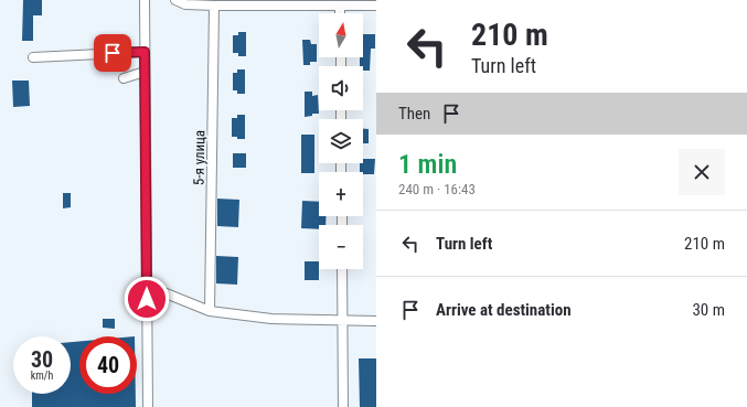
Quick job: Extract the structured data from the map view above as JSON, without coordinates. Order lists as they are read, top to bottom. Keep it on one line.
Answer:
{"streets":{"street":["5-я улица"]},"north":"top","page":{"turn":["210 m","Turn left"],"map_buttons":["+","−"],"then":"Then","heading":["1 min","240 m · 16:43"],"list":[{"name":"Turn left","value":"210 m"},{"name":"Arrive at destination","value":"30 m"}],"speed":"30 km/h","limit":"40"}}
